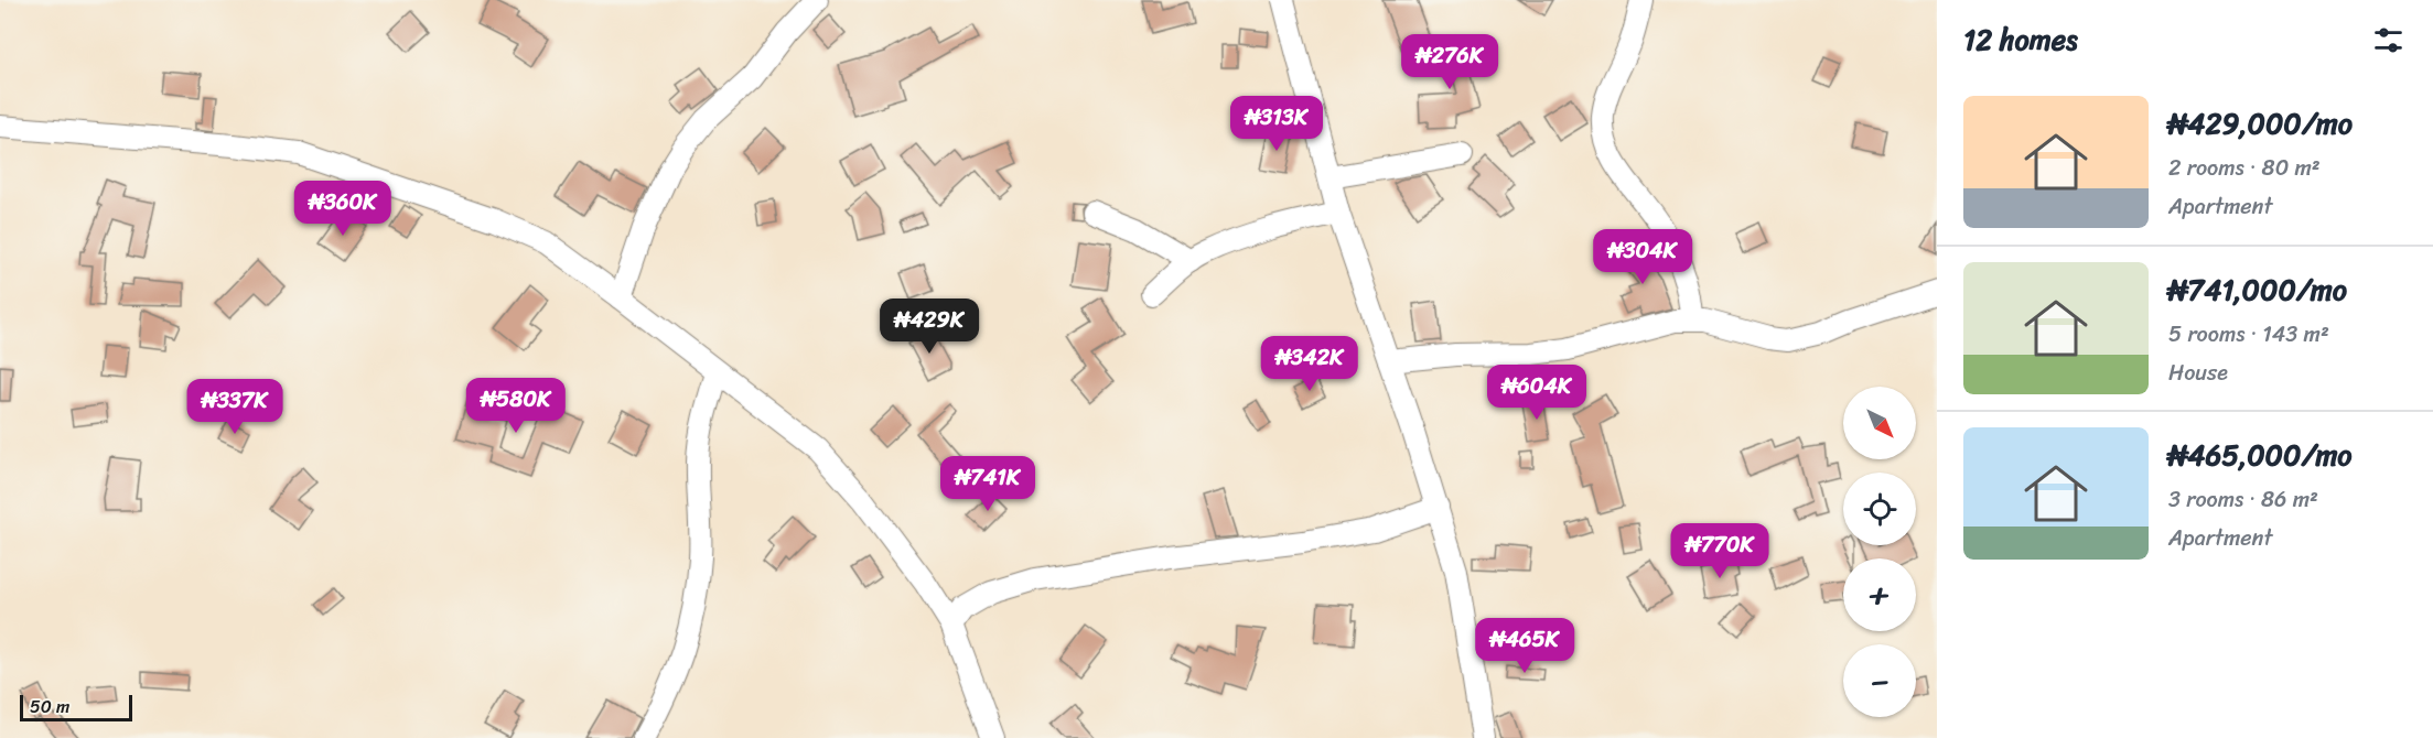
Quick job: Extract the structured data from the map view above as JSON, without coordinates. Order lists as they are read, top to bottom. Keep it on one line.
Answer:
{"scale_bar":"50 m","north":"bottom right","page":{"heading":"12 homes","price":["₦276K","₦313K","₦360K","₦304K","₦429K","₦342K","₦604K","₦580K","₦337K","₦741K","₦770K","₦465K"],"list":[{"name":"₦429,000/mo","note":"2 rooms · 80 m² · Apartment"},{"name":"₦741,000/mo","note":"5 rooms · 143 m² · House"},{"name":"₦465,000/mo","note":"3 rooms · 86 m² · Apartment"}],"map_buttons":["+","−"],"scale":"50 m"}}
